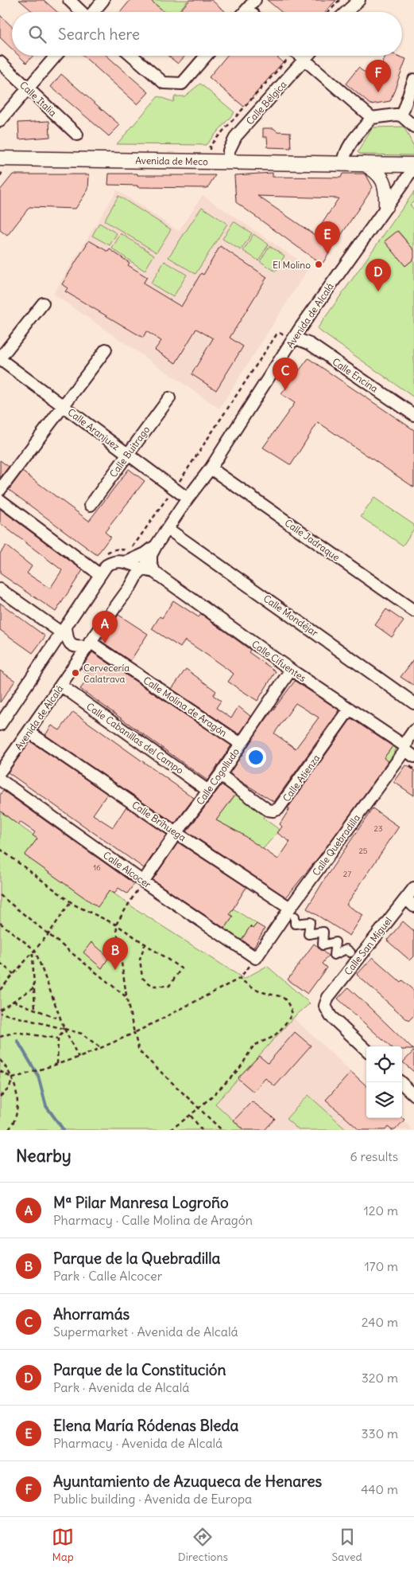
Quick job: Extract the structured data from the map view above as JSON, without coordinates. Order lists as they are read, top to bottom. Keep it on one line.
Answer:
{"streets":{"street":["Calle Italia","Calle Bélgica","Avenida de Meco","Avenida de Alcalá","Calle Encina","Calle Aranjuez","Calle Buitrago","Calle Jadraque","Calle Mondéjar","Calle Cifuentes","Calle Molina de Aragón","Calle Cabanillas del Campo","Calle Cogolludo","Calle Atienza","Calle Brihuega","Calle Quebradilla","Calle Alcocer","Calle San Miguel"]},"crossings":[["Calle Bélgica","Avenida de Meco"],["Avenida de Alcalá","Calle Encina"],["Avenida de Alcalá","Calle Aranjuez"],["Avenida de Alcalá","Calle Jadraque"],["Avenida de Alcalá","Calle Mondéjar"],["Avenida de Alcalá","Calle Cifuentes"],["Avenida de Alcalá","Calle Molina de Aragón"],["Avenida de Alcalá","Calle Cabanillas del Campo"],["Avenida de Alcalá","Calle Brihuega"],["Calle Aranjuez","Calle Buitrago"],["Calle Cifuentes","Calle Cogolludo"],["Calle Cifuentes","Calle Atienza"],["Calle Cifuentes","Calle Quebradilla"],["Calle Molina de Aragón","Calle Cogolludo"],["Calle Cabanillas del Campo","Calle Cogolludo"],["Calle Cogolludo","Calle Atienza"],["Calle Cogolludo","Calle Brihuega"],["Calle Cogolludo","Calle Alcocer"],["Calle Brihuega","Calle Quebradilla"],["Calle Quebradilla","Calle Alcocer"]],"places":["El Molino","Cervecería Calatrava"],"house_numbers":["23","25","16","27"],"page":{"search":"Search here","pins":["F","E","D","C","A","B"],"heading":["Nearby","6 results"],"list":[{"mark":"A","name":"Mª Pilar Manresa Logroño","note":"Pharmacy · Calle Molina de Aragón","value":"120 m"},{"mark":"B","name":"Parque de la Quebradilla","note":"Park · Calle Alcocer","value":"170 m"},{"mark":"C","name":"Ahorramás","note":"Supermarket · Avenida de Alcalá","value":"240 m"},{"mark":"D","name":"Parque de la Constitución","note":"Park · Avenida de Alcalá","value":"320 m"},{"mark":"E","name":"Elena María Ródenas Bleda","note":"Pharmacy · Avenida de Alcalá","value":"330 m"},{"mark":"F","name":"Ayuntamiento de Azuqueca de Henares","note":"Public building · Avenida de Europa","value":"440 m"}],"nav":["Map","Directions","Saved"]}}
